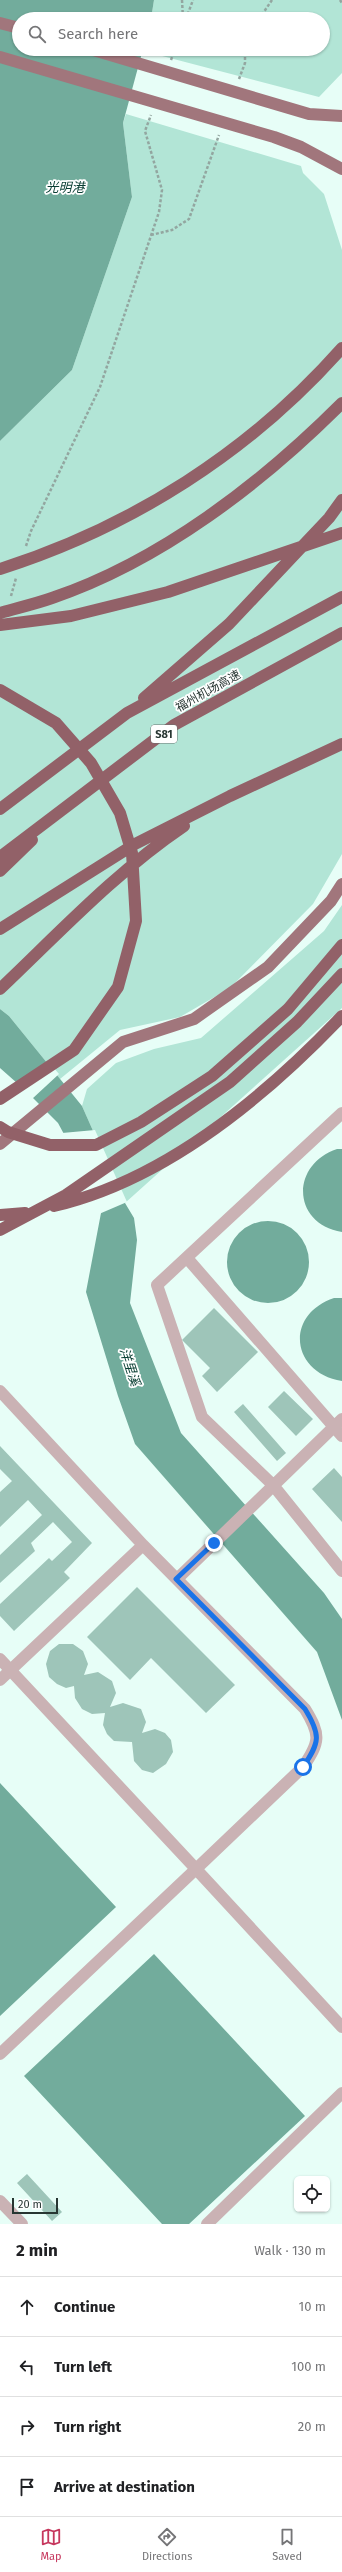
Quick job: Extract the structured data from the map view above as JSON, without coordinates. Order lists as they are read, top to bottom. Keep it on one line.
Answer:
{"streets":{"highway":["福州机场高速","S81"]},"water":["光明港","洋里溪"],"scale_bar":"20 m","page":{"search":"Search here","scale":"20 m","heading":["2 min","Walk · 130 m"],"list":[["Continue","10 m"],["Turn left","100 m"],["Turn right","20 m"],"Arrive at destination"],"nav":["Map","Directions","Saved"]}}
